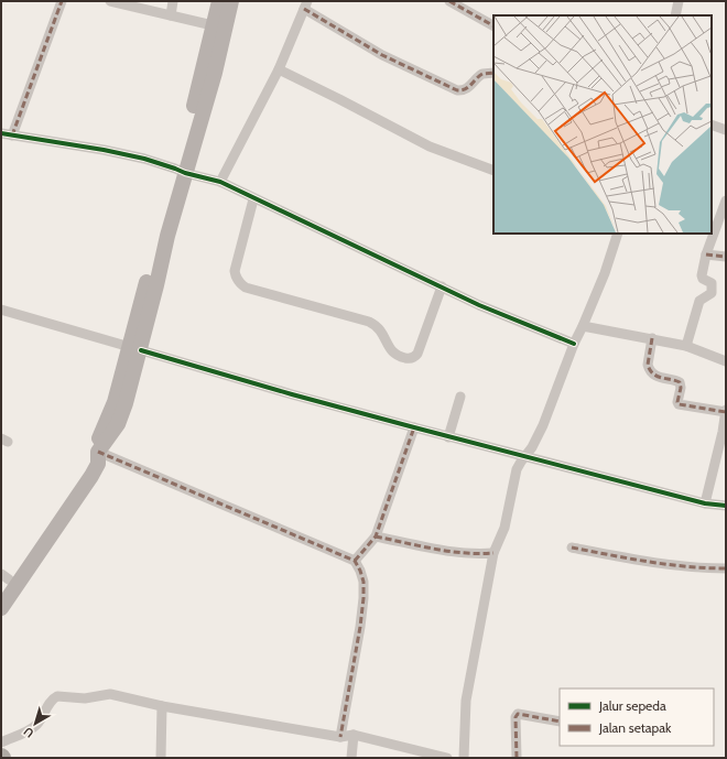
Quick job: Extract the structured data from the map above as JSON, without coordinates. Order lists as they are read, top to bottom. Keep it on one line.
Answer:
{"legend":["Jalur sepeda","Jalan setapak"],"north":"bottom left"}
